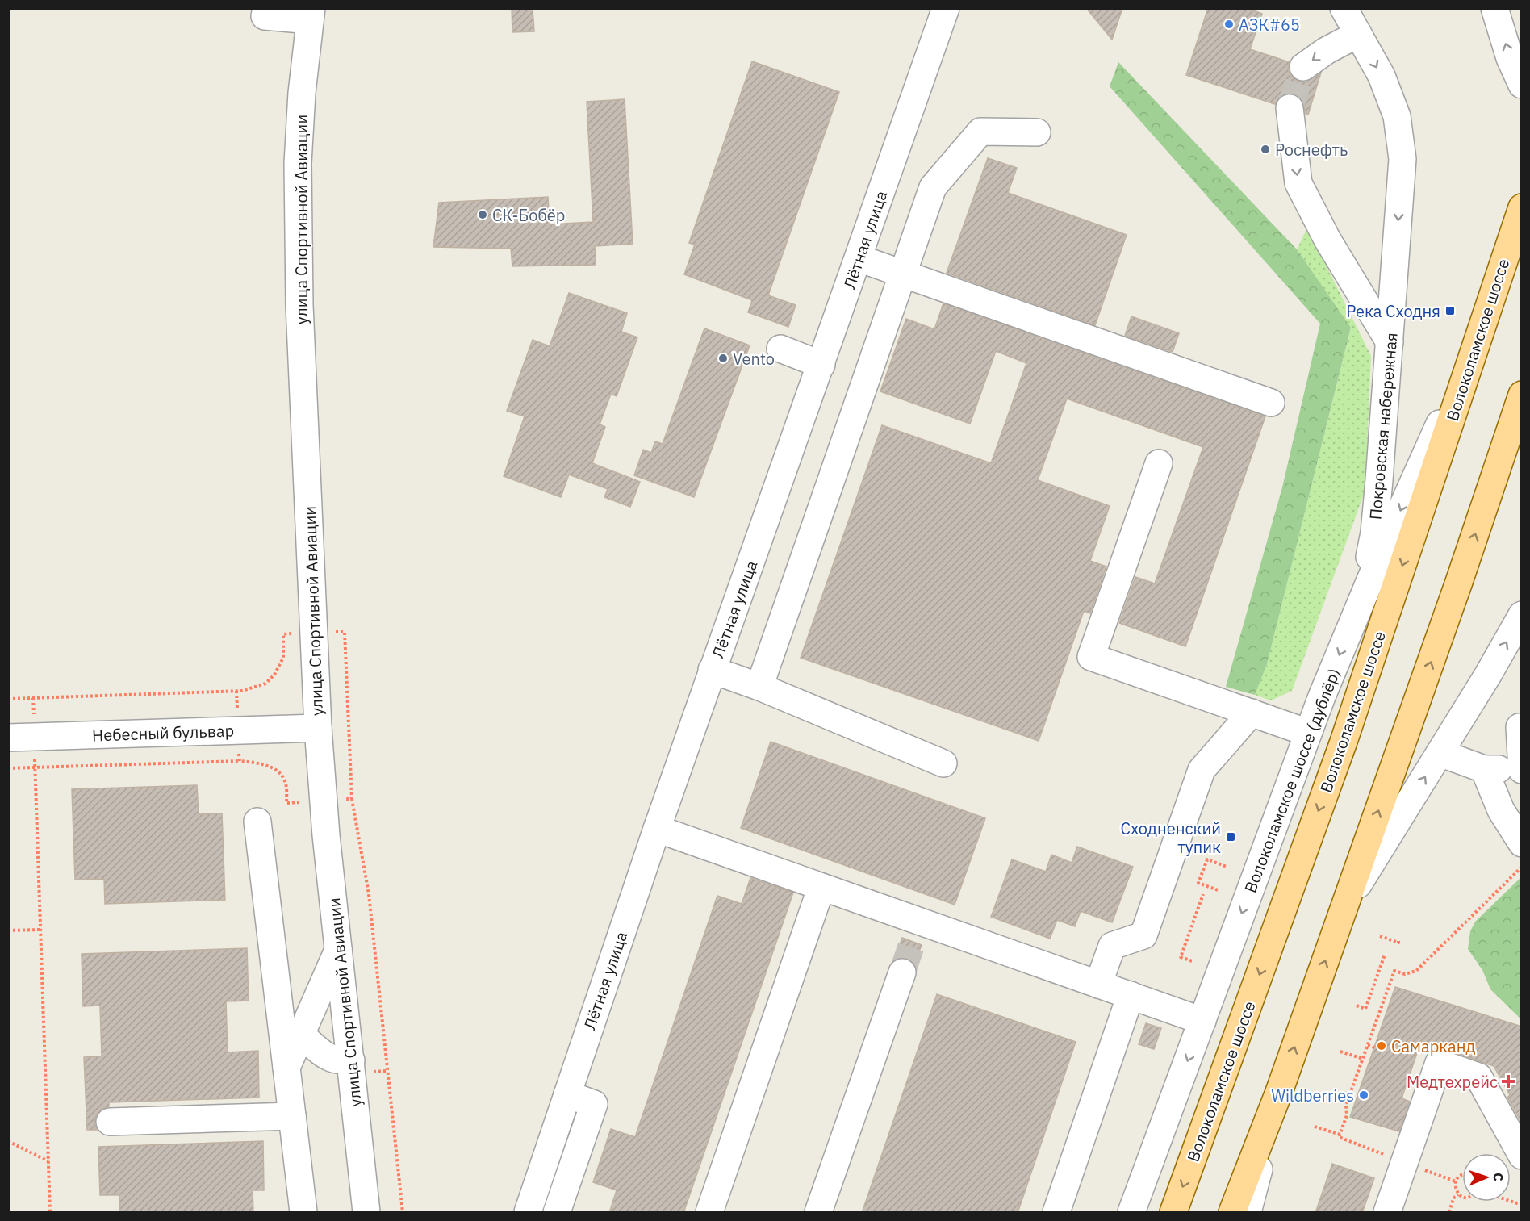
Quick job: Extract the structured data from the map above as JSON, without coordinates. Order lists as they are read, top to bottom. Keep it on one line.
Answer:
{"streets":{"main road":["Волоколамское шоссе"],"street":["улица Спортивной Авиации","Лётная улица","Покровская набережная","Небесный бульвар","Волоколамское шоссе (дублёр)"]},"crossings":[["улица Спортивной Авиации","Небесный бульвар"],["Волоколамское шоссе","Волоколамское шоссе (дублёр)"],["Покровская набережная","Волоколамское шоссе (дублёр)"]],"places":{"other":["АЗК#65","Роснефть","СК-Бобёр","Vento","Самарканд","Wildberries"],"transit":["Река Сходня","Сходненский тупик"],"health":["Медтехрейс"]},"north":"right"}
